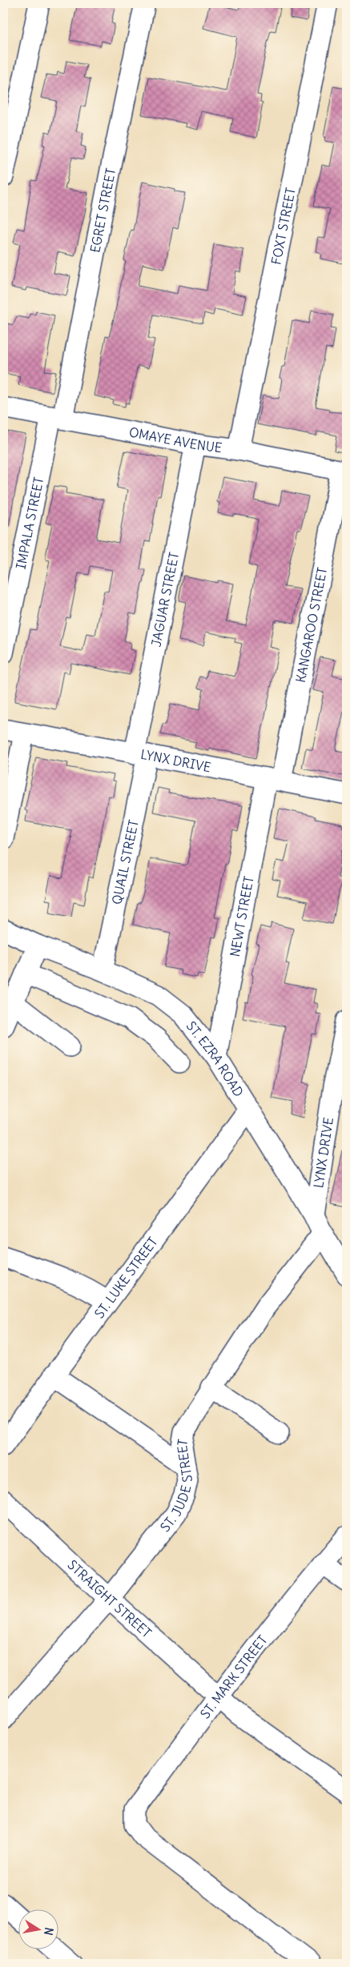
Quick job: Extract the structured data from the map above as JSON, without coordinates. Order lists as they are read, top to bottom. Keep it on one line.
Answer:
{"streets":{"street":["EGRET STREET","FOXT STREET","OMAYE AVENUE","IMPALA STREET","JAGUAR STREET","KANGAROO STREET","LYNX DRIVE","QUAIL STREET","NEWT STREET","ST. EZRA ROAD","ST. LUKE STREET","ST. JUDE STREET","STRAIGHT STREET","ST. MARK STREET"]},"crossings":[["EGRET STREET","OMAYE AVENUE"],["EGRET STREET","IMPALA STREET"],["FOXT STREET","OMAYE AVENUE"],["OMAYE AVENUE","IMPALA STREET"],["OMAYE AVENUE","JAGUAR STREET"],["OMAYE AVENUE","KANGAROO STREET"],["JAGUAR STREET","LYNX DRIVE"],["JAGUAR STREET","QUAIL STREET"],["KANGAROO STREET","LYNX DRIVE"],["KANGAROO STREET","NEWT STREET"],["LYNX DRIVE","QUAIL STREET"],["LYNX DRIVE","NEWT STREET"],["LYNX DRIVE","ST. EZRA ROAD"],["QUAIL STREET","ST. EZRA ROAD"],["NEWT STREET","ST. EZRA ROAD"],["ST. EZRA ROAD","ST. LUKE STREET"],["ST. EZRA ROAD","ST. JUDE STREET"],["ST. JUDE STREET","STRAIGHT STREET"],["STRAIGHT STREET","ST. MARK STREET"]],"north":"right"}
